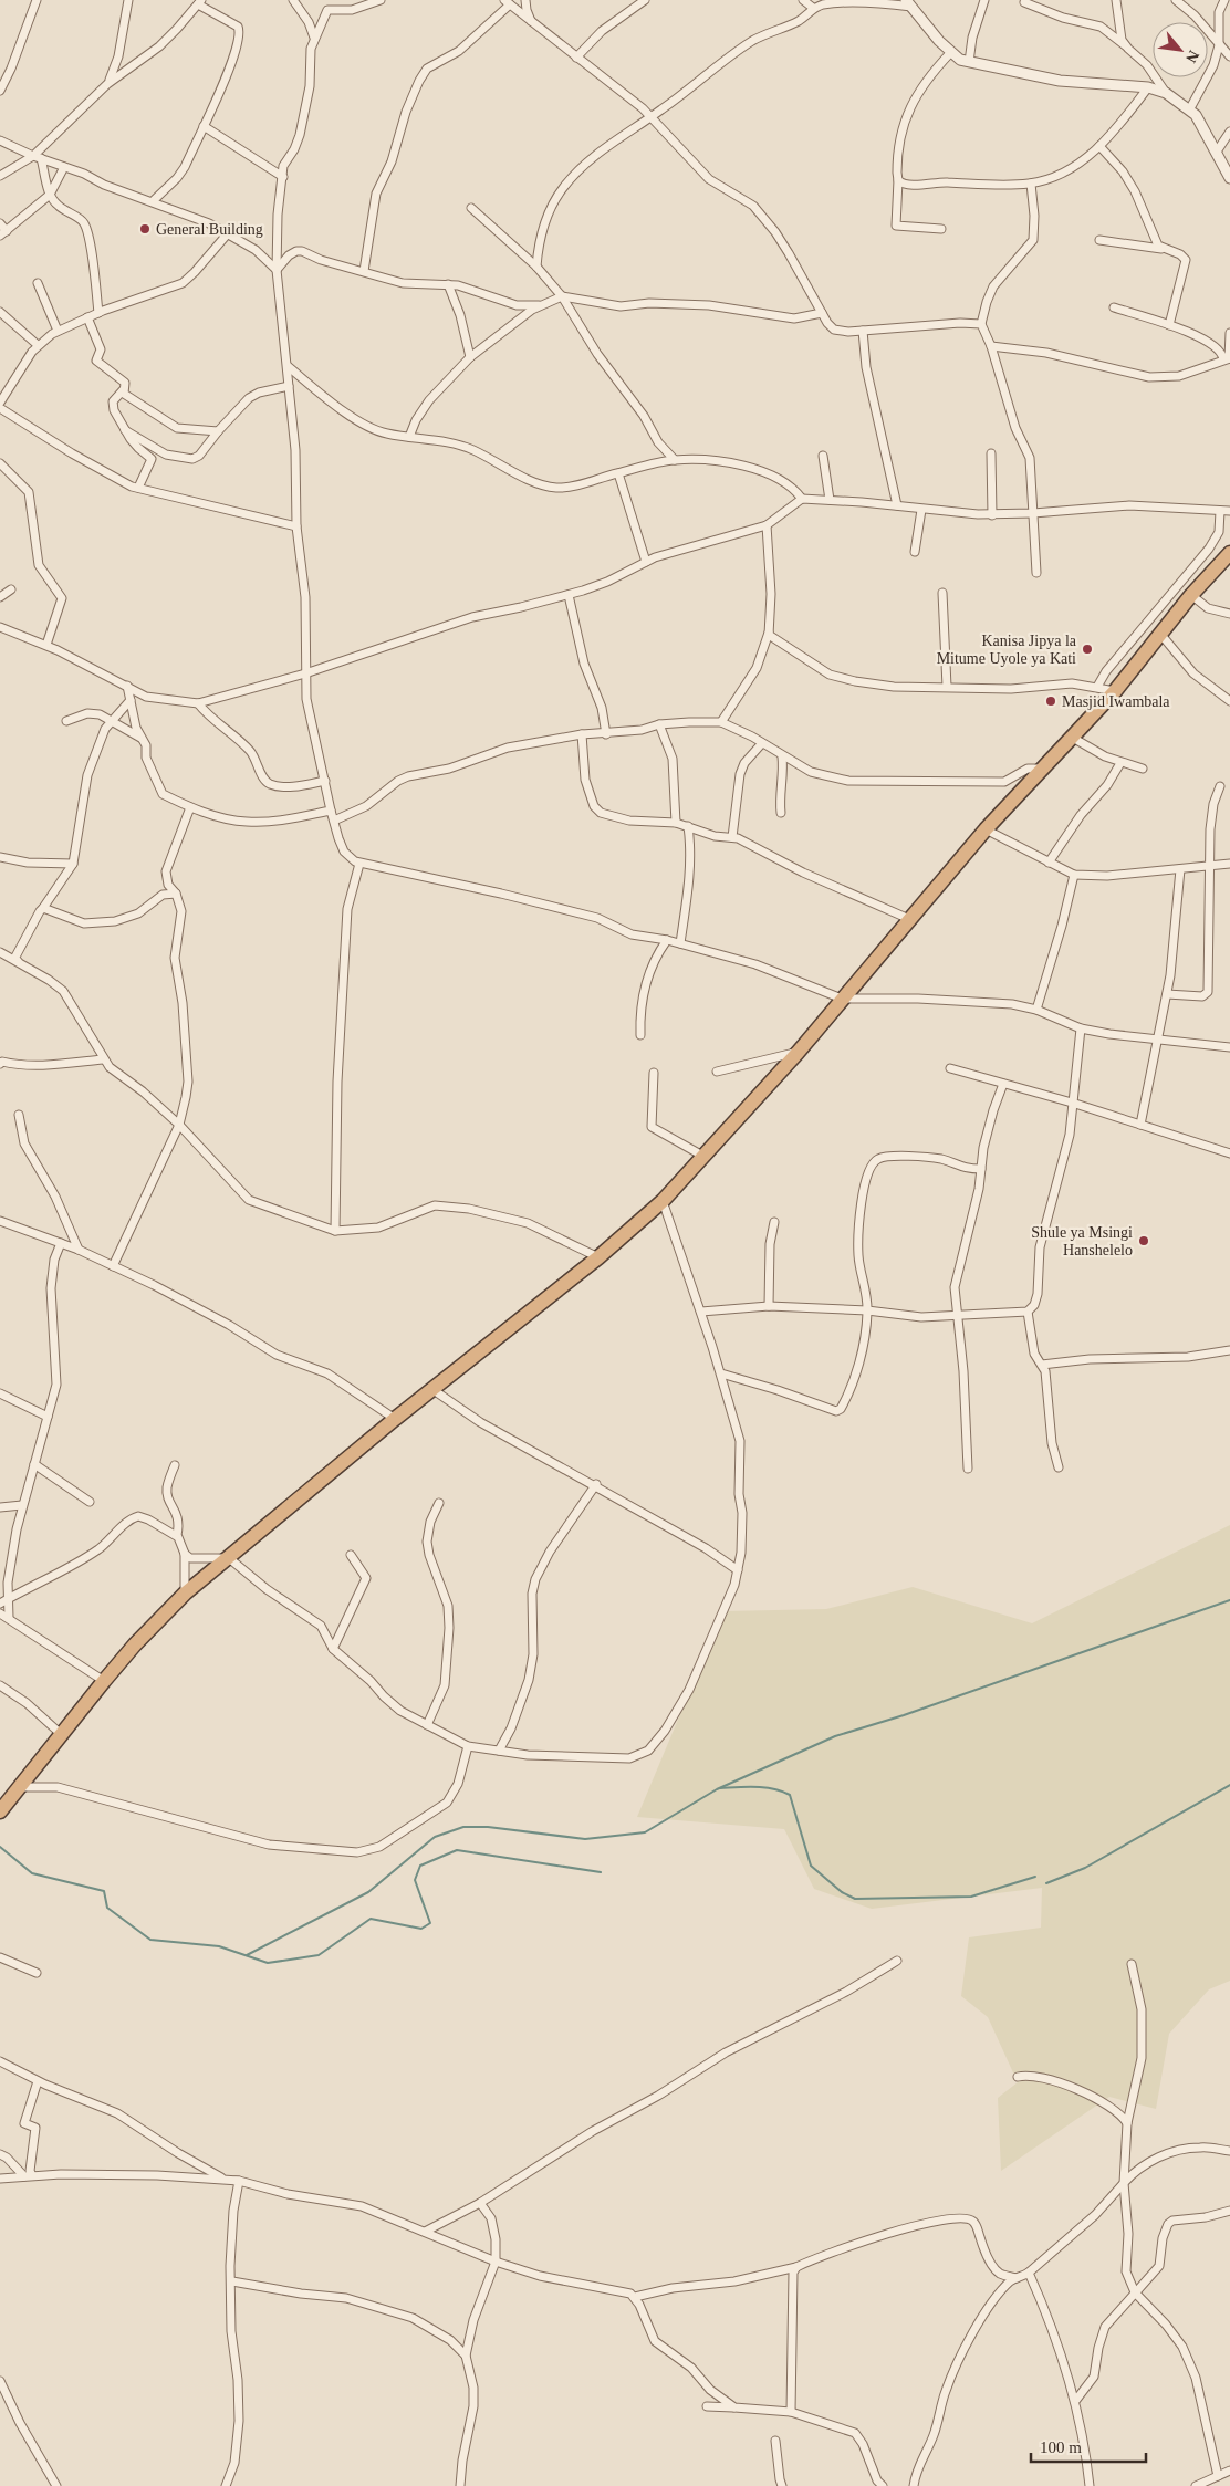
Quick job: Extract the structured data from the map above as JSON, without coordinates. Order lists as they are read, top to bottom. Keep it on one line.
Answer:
{"places":["General Building","Kanisa Jipya la Mitume Uyole ya Kati","Masjid Iwambala","Shule ya Msingi Hanshelelo"],"scale_bar":"100 m","north":"bottom right"}
